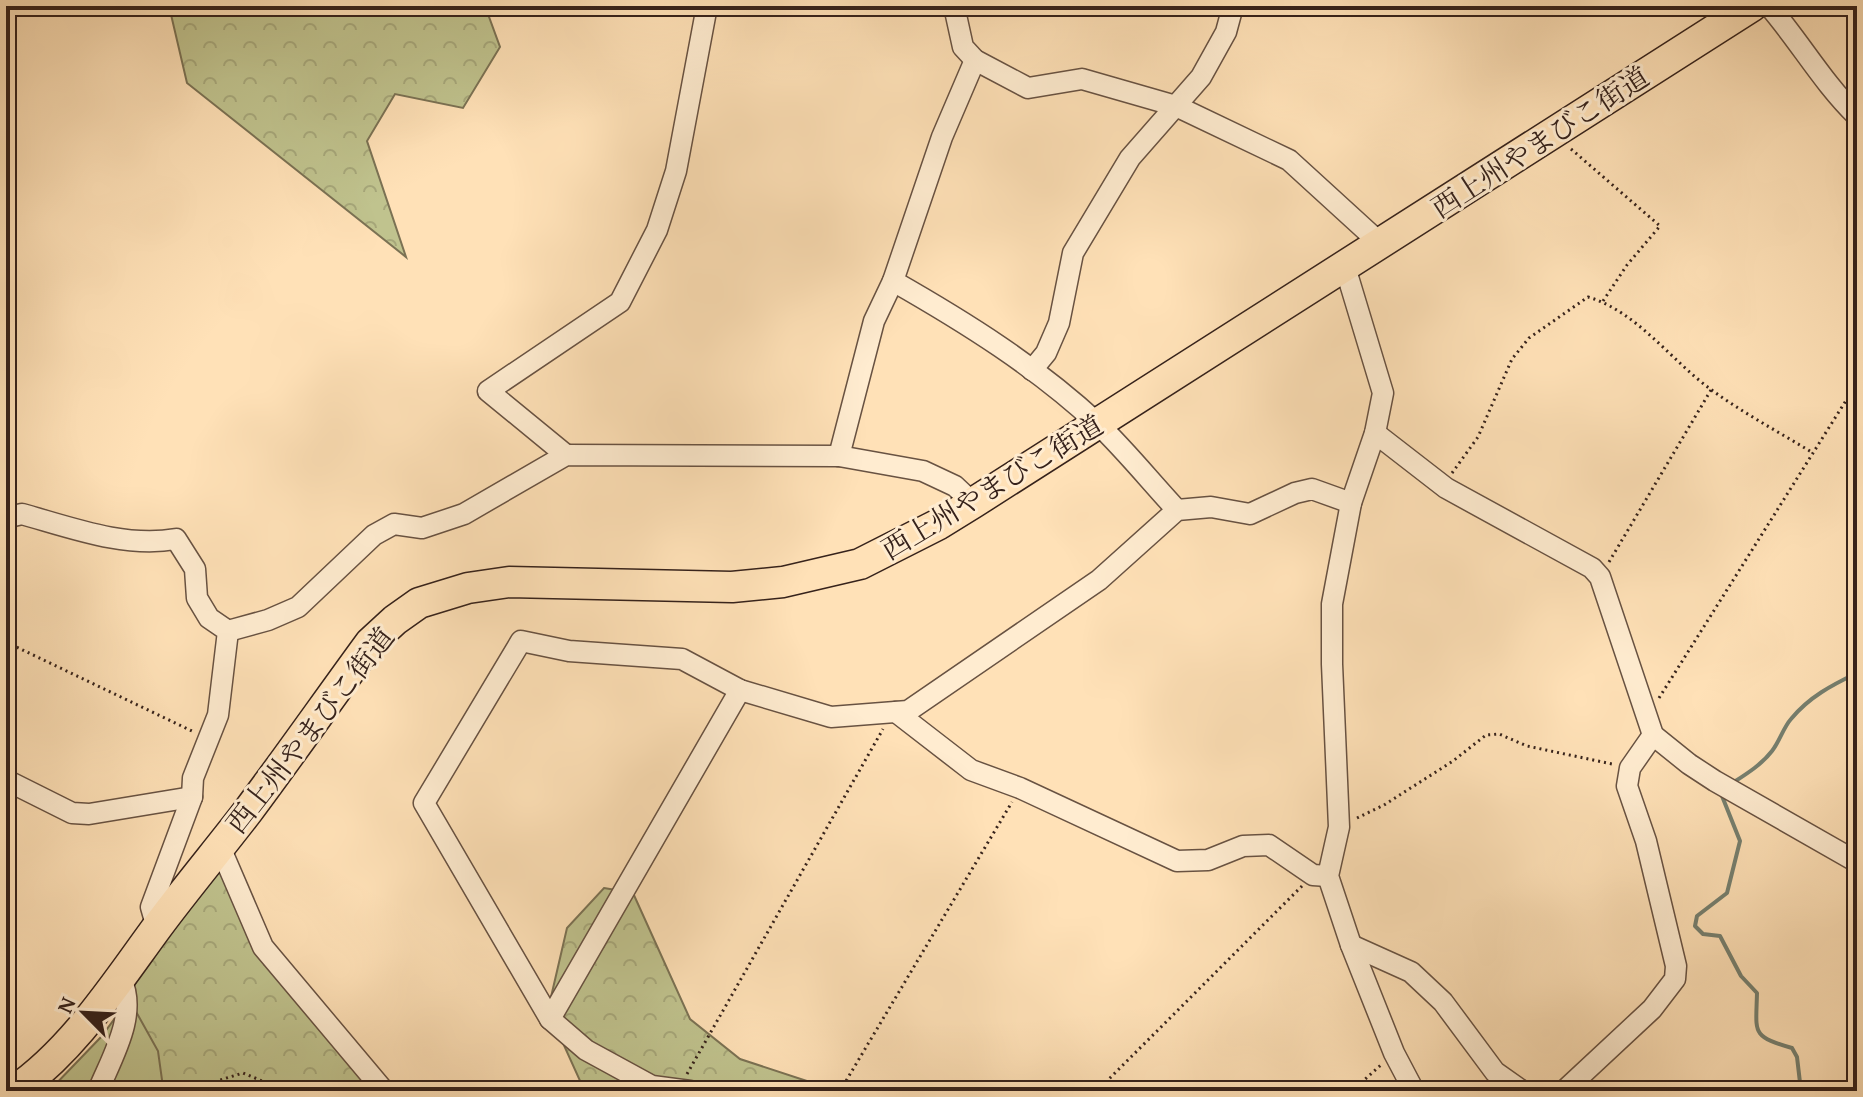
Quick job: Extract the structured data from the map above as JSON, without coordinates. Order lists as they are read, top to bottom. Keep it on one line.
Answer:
{"streets":{"highway":["西上州やまびこ街道"]},"north":"top left"}
